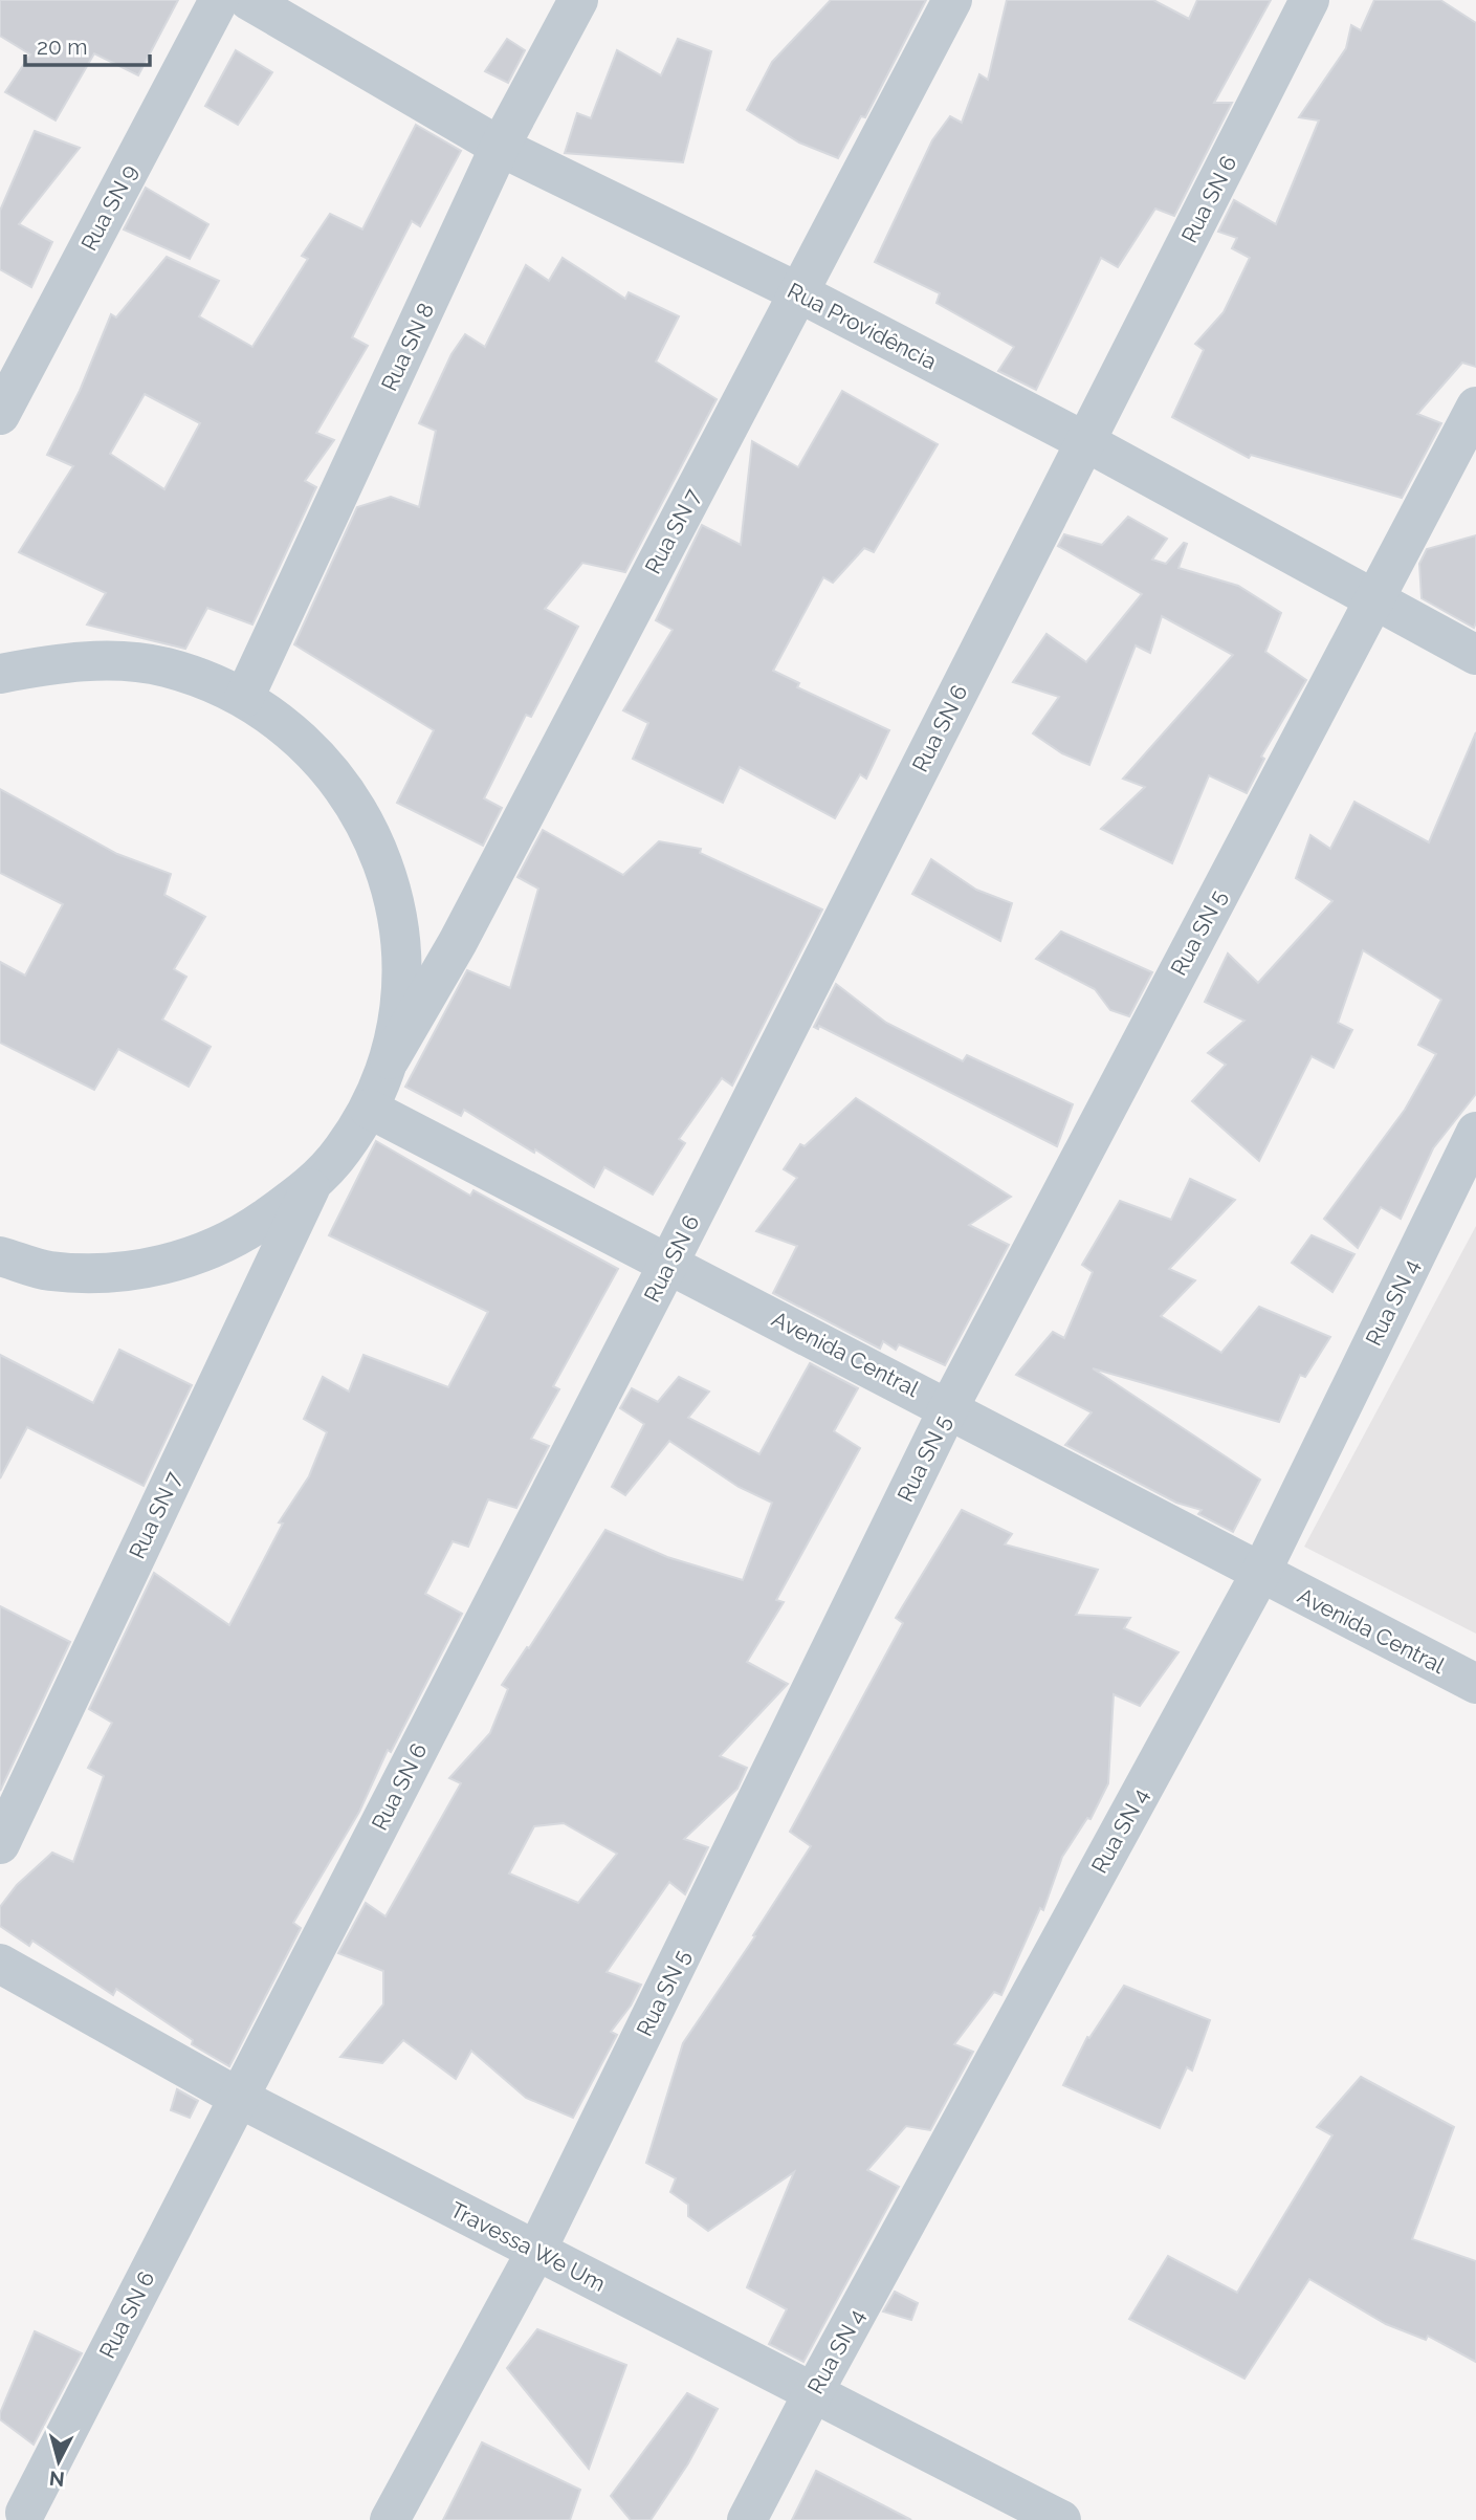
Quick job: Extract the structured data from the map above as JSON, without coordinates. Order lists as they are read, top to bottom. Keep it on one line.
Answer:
{"streets":{"street":["Rua SN 6","Rua SN 9","Rua Providência","Rua SN 8","Rua SN 7","Rua SN 5","Rua SN 4","Avenida Central","Travessa We Um"]},"crossings":[["Rua SN 6","Rua Providência"],["Rua SN 6","Avenida Central"],["Rua SN 6","Travessa We Um"],["Rua Providência","Rua SN 8"],["Rua Providência","Rua SN 7"],["Rua Providência","Rua SN 5"],["Rua SN 5","Avenida Central"],["Rua SN 5","Travessa We Um"],["Rua SN 4","Avenida Central"],["Rua SN 4","Travessa We Um"]],"scale_bar":"20 m","north":"bottom"}
